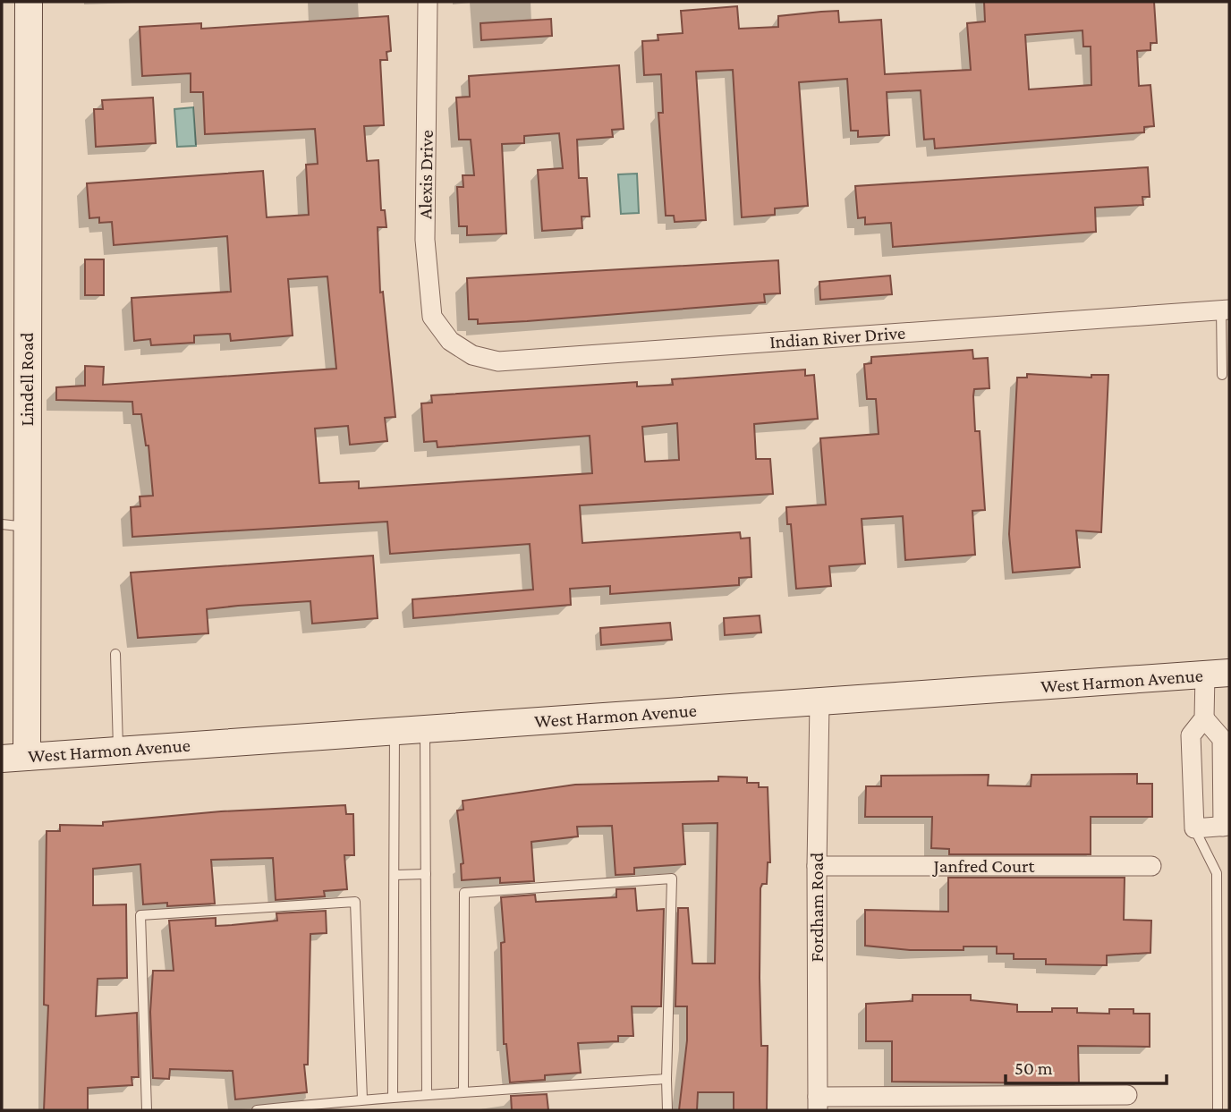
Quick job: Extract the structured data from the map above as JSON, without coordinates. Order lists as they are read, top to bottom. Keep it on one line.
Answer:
{"streets":{"main road":["Lindell Road","West Harmon Avenue"],"street":["Alexis Drive","Indian River Drive","Janfred Court","Fordham Road"]},"crossings":[["Alexis Drive","Indian River Drive"],["Lindell Road","West Harmon Avenue"],["West Harmon Avenue","Fordham Road"],["Janfred Court","Fordham Road"]],"scale_bar":"50 m"}
